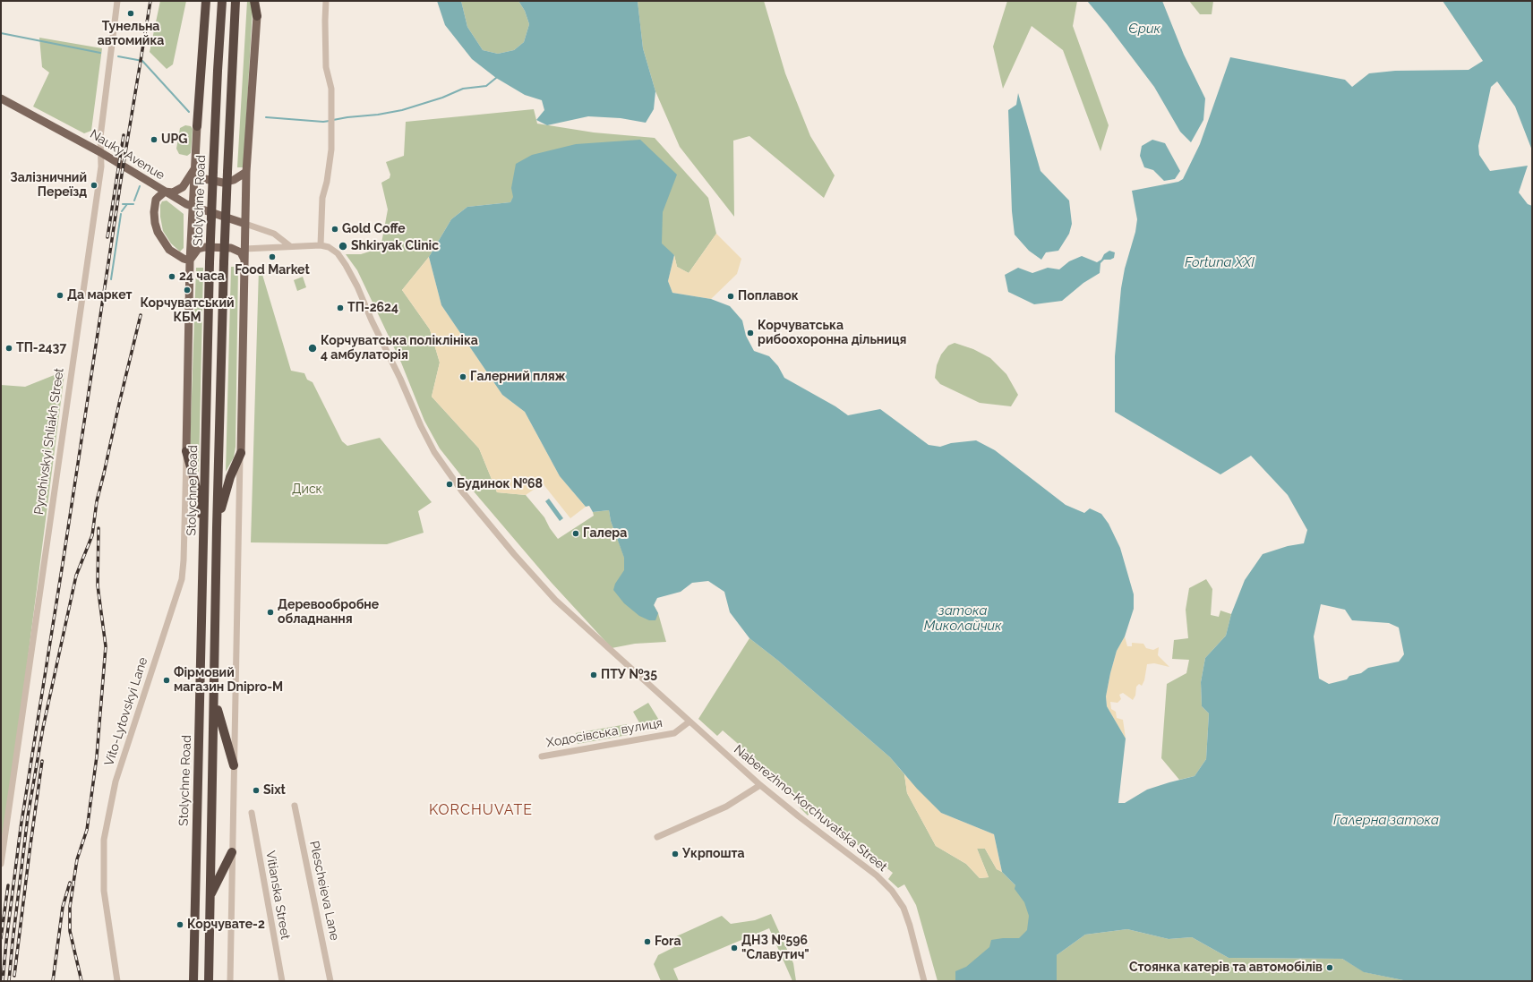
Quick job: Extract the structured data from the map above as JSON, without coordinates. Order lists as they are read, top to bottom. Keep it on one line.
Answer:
{"streets":{"highway":["Stolychne Road"],"main road":["Nauky Avenue"],"street":["Pyrohivskyi Shliakh Street","Vito-Lytovskyi Lane","Ходосівська вулиця","Naberezhno-Korchuvatska Street","Plescheieva Lane","Vitianska Street"]},"crossings":[["Nauky Avenue","Pyrohivskyi Shliakh Street"],["Ходосівська вулиця","Naberezhno-Korchuvatska Street"]],"districts":["KORCHUVATE"],"water":["Єрик","Fortuna XXI","затока Миколайчик","Галерна затока"],"parks":["Диск"],"places":["Тунельна автомийка","UPG","Залізничний Переїзд","Gold Coffe","Shkiryak Clinic","Food Market","24 часа","Корчуватський КБМ","Да маркет","Поплавок","ТП-2624","Корчуватська рибоохоронна дільниця","ТП-2437","Корчуватська поліклініка 4 амбулаторія","Галерний пляж","Будинок №68","Галера","Деревообробне обладнання","ПТУ №35","Фірмовий магазин Dnipro-M","Sixt","Укрпошта","Корчувате-2","Fora","ДНЗ №596 \"Славутич\"","Стоянка катерів та автомобілів"]}
